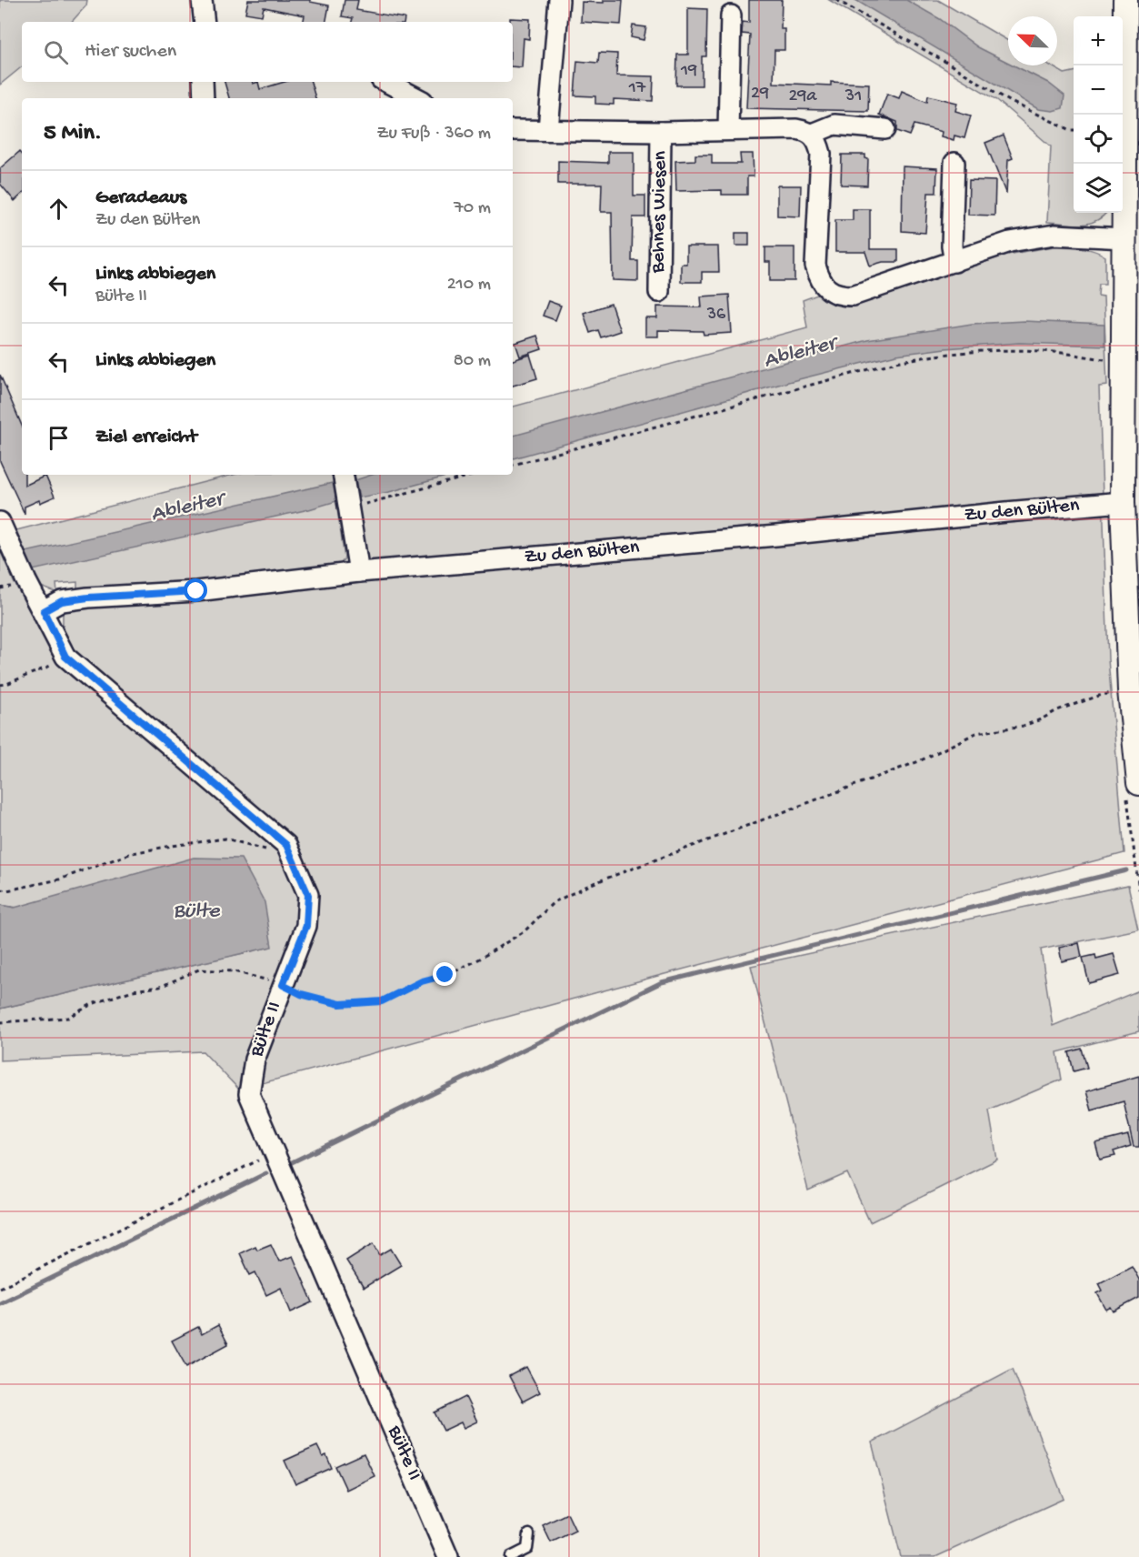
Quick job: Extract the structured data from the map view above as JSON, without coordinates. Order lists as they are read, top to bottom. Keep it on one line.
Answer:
{"streets":{"street":["Behnes Wiesen","Zu den Bülten","Bülte II"]},"crossings":[["Zu den Bülten","Bülte II"]],"water":["Ableiter","Bülte"],"house_numbers":["19","17","29","29a","31","36"],"north":"top left","page":{"map_buttons":["+","−"],"search":"Hier suchen","heading":["5 Min.","Zu Fuß · 360 m"],"list":[["Geradeaus","Zu den Bülten","70 m"],["Links abbiegen","Bülte II","210 m"],["Links abbiegen","80 m"],"Ziel erreicht"]}}
